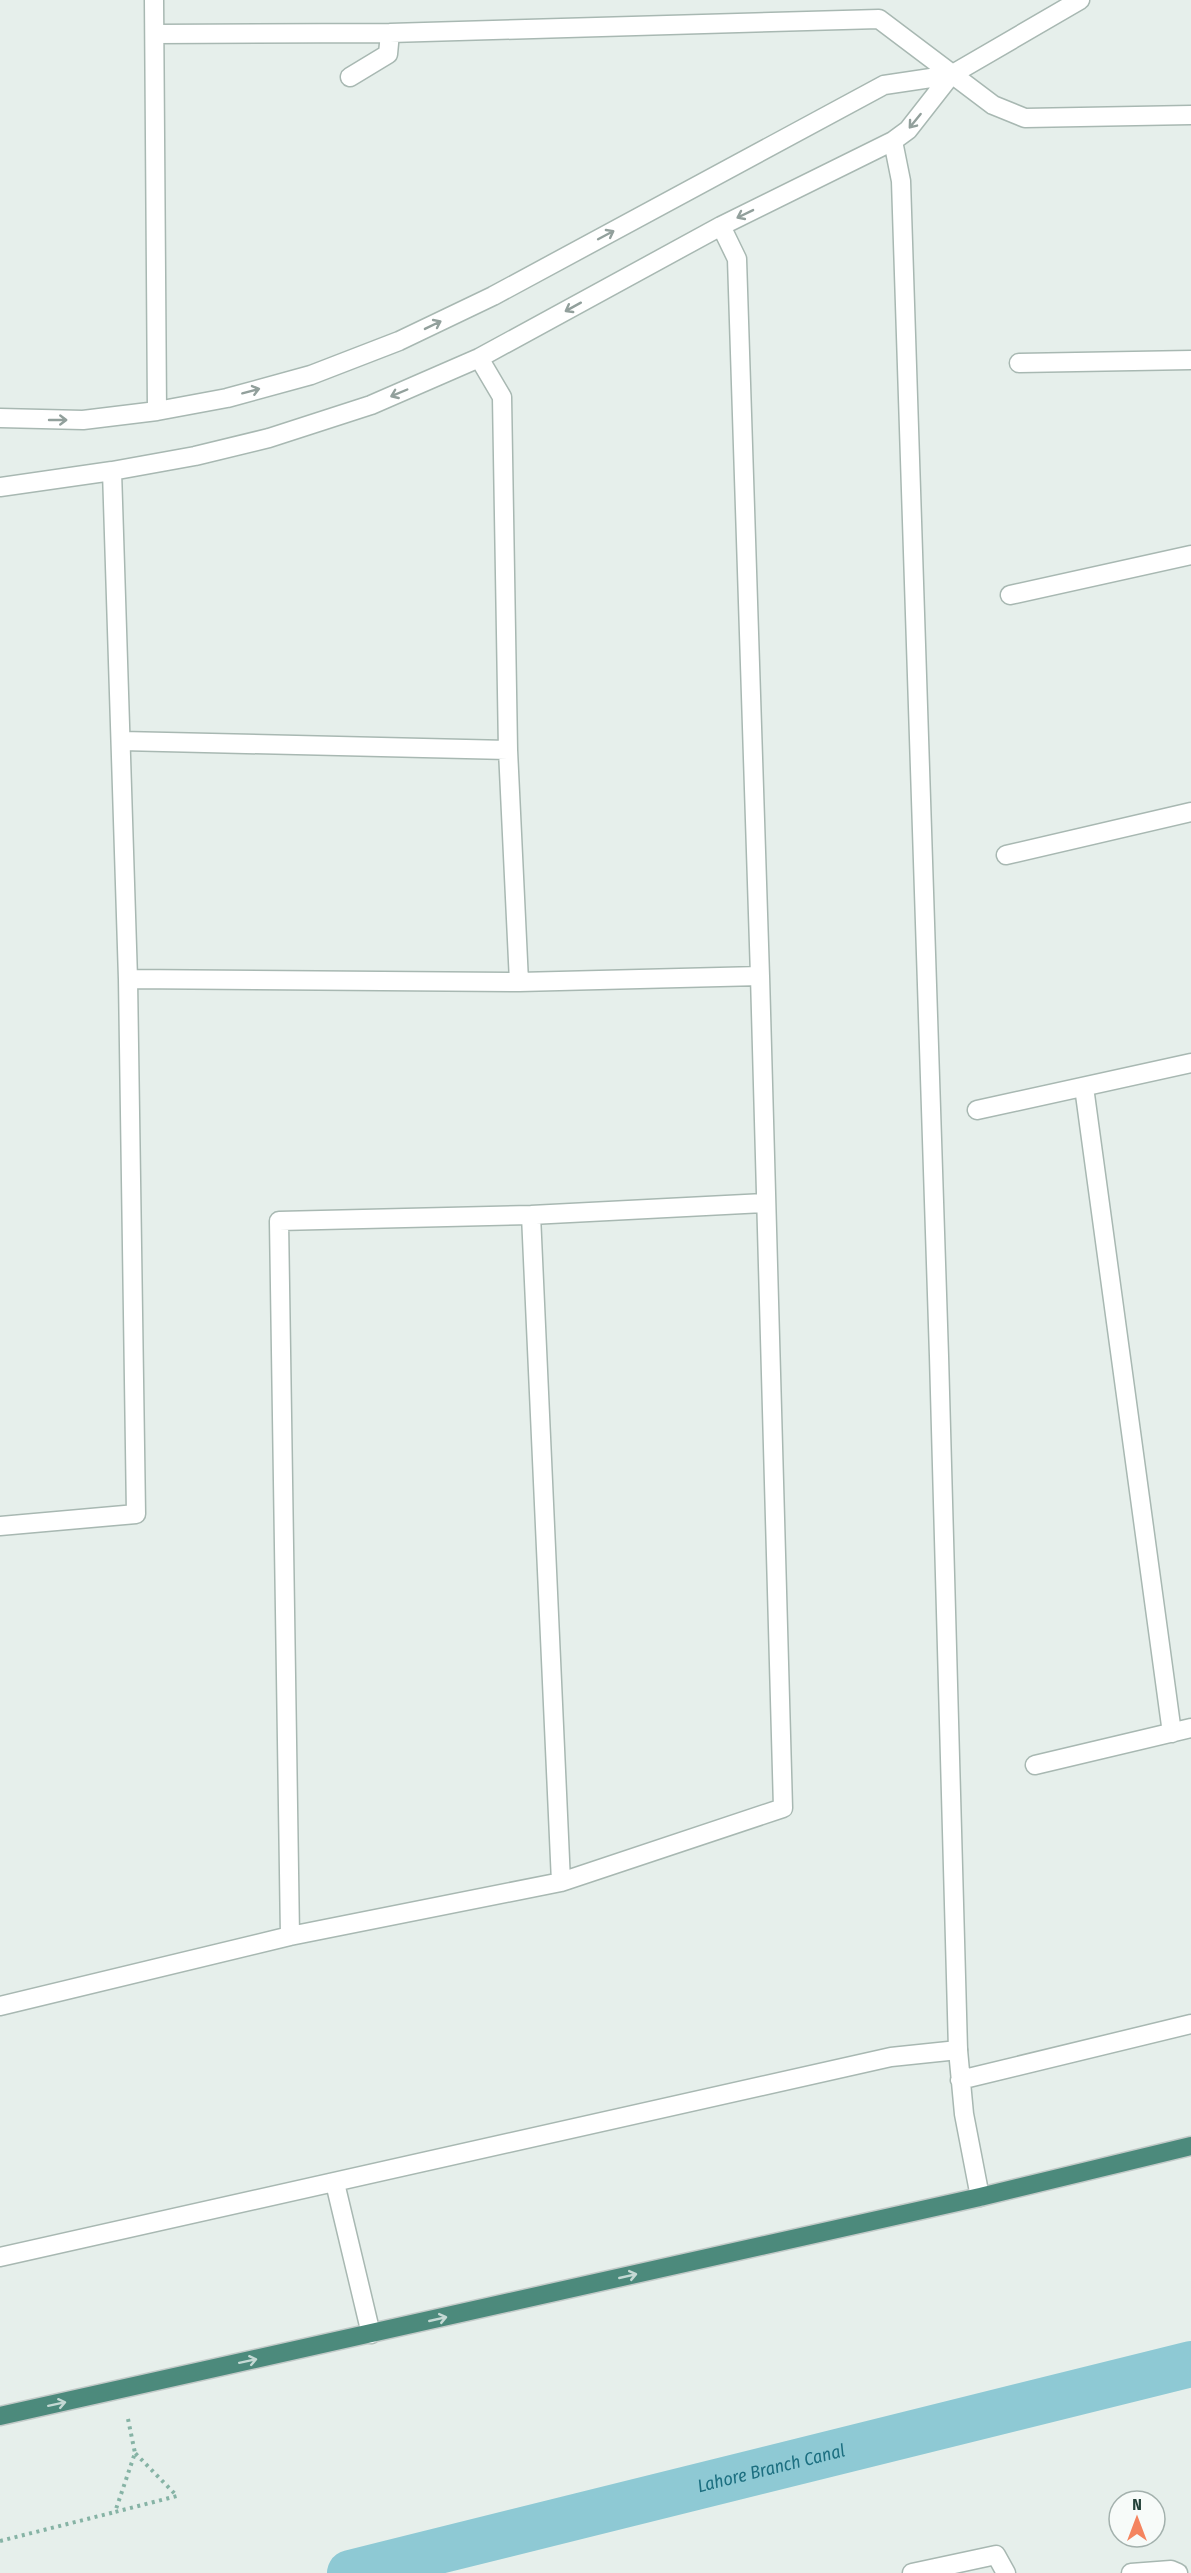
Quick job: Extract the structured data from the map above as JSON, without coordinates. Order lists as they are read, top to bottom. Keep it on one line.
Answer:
{"water":["Lahore Branch Canal"],"north":"top"}
